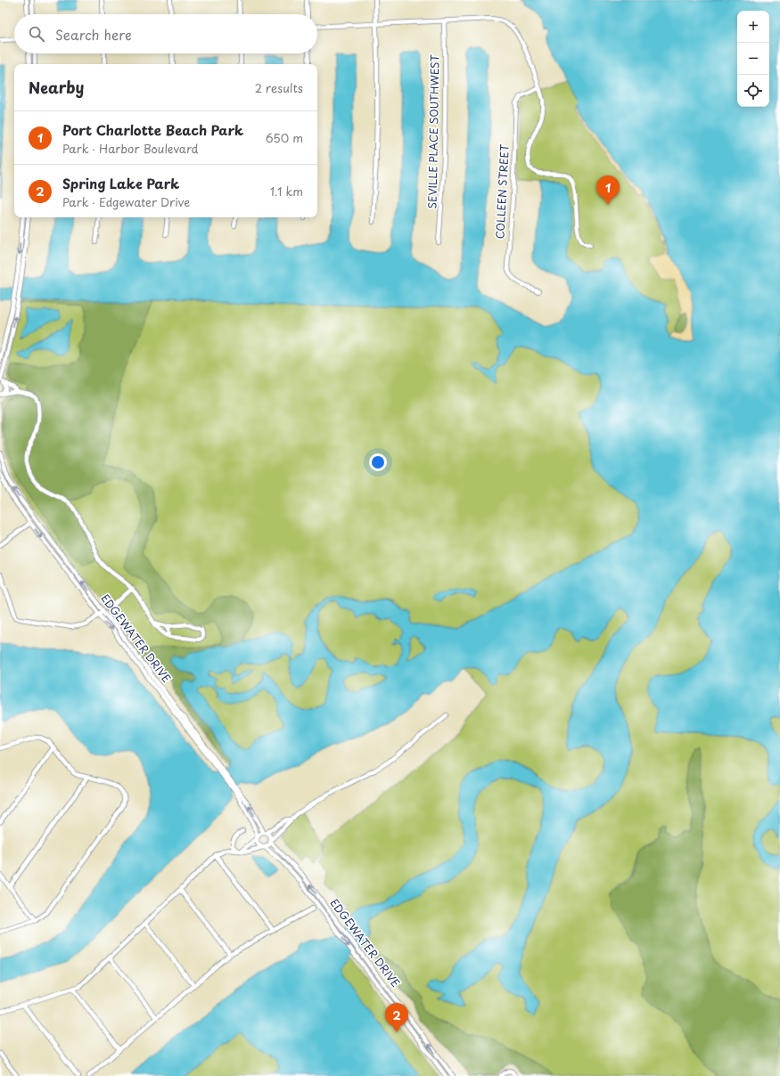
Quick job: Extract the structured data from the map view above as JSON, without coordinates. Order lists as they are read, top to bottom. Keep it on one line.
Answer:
{"streets":{"street":["SEVILLE PLACE SOUTHWEST","COLLEEN STREET","EDGEWATER DRIVE"]},"page":{"map_buttons":["+","−"],"search":"Search here","heading":["Nearby","2 results"],"list":[{"mark":"1","name":"Port Charlotte Beach Park","note":"Park · Harbor Boulevard","value":"650 m"},{"mark":"2","name":"Spring Lake Park","note":"Park · Edgewater Drive","value":"1.1 km"}],"pins":["1","2"]}}
